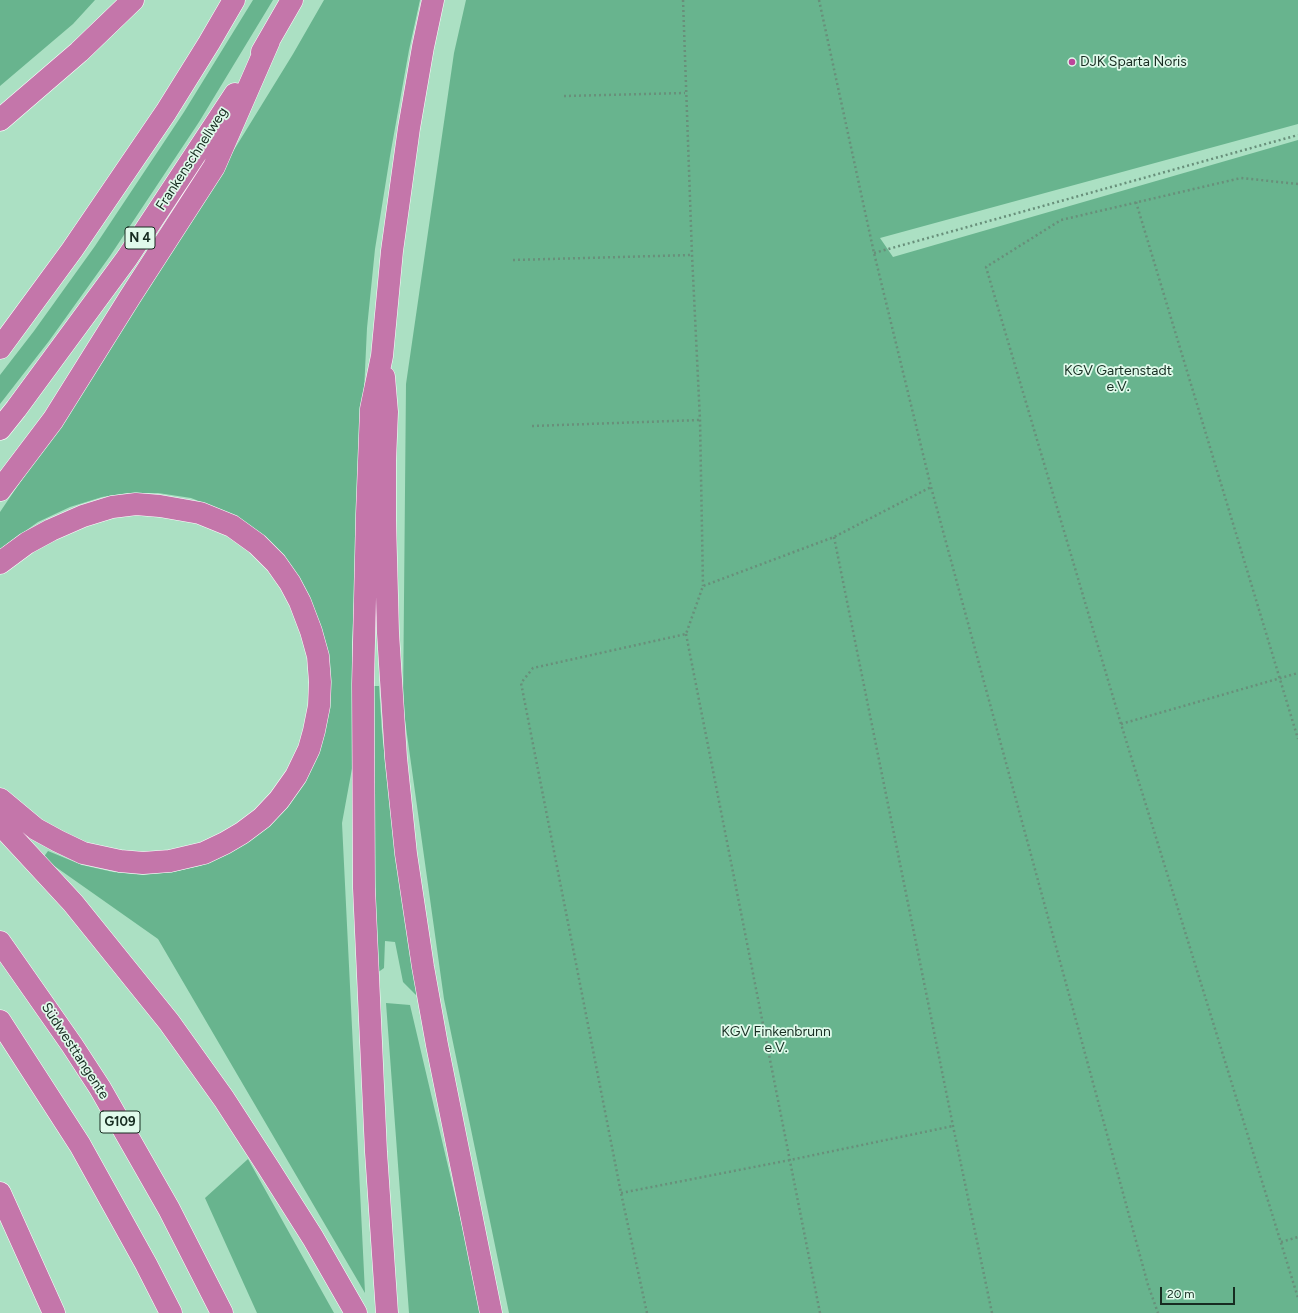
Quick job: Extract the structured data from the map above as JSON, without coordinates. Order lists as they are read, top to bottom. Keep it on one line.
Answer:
{"streets":{"highway":["Frankenschnellweg","N 4","Südwesttangente","G109"]},"parks":["KGV Gartenstadt e.V.","KGV Finkenbrunn e.V."],"places":["DJK Sparta Noris"],"scale_bar":"20 m"}
